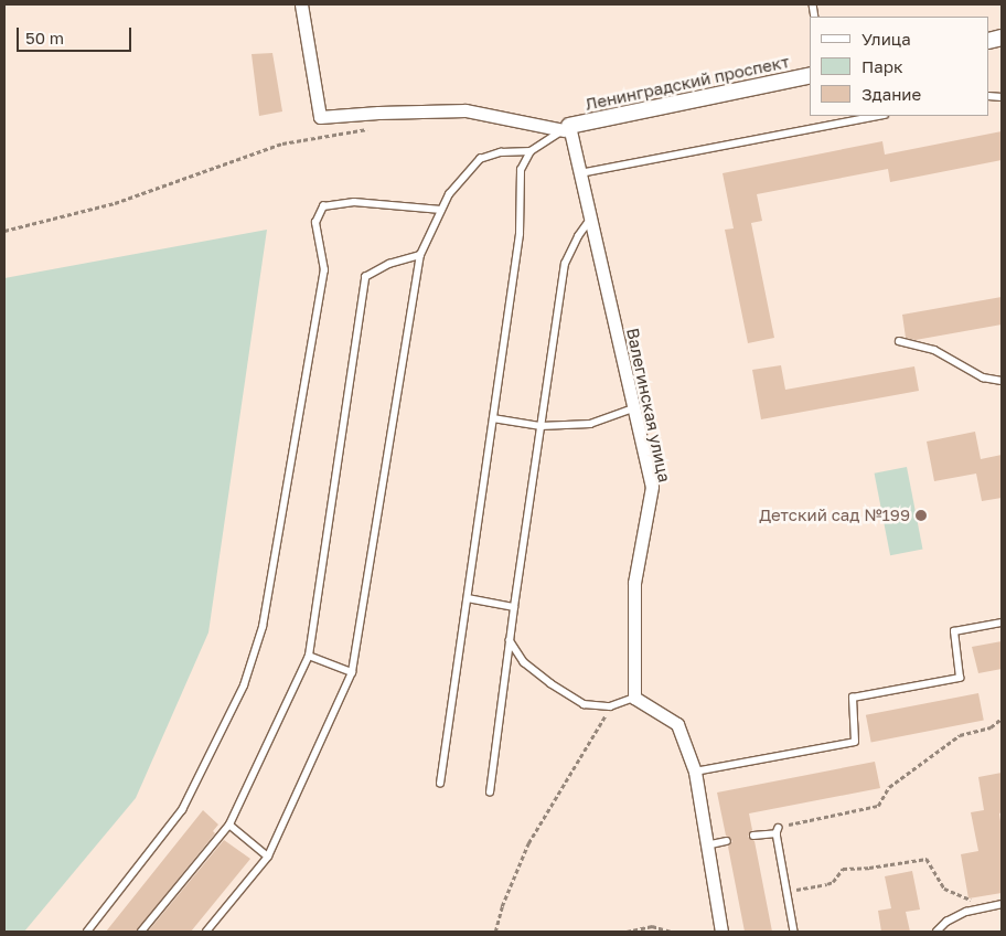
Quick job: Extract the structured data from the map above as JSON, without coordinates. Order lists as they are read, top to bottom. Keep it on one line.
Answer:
{"streets":{"street":["Ленинградский проспект","Валегинская улица"]},"crossings":[["Ленинградский проспект","Валегинская улица"]],"places":["Детский сад №199"],"legend":["Улица","Парк","Здание"],"scale_bar":"50 m"}
